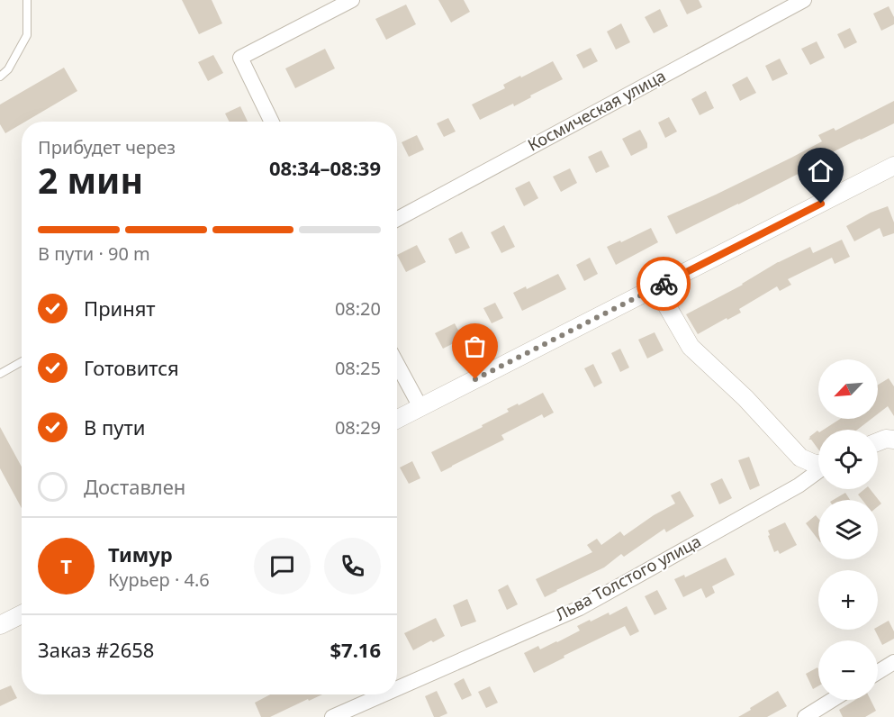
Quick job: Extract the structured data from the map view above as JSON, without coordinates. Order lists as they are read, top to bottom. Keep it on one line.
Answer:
{"streets":{"street":["Космическая улица","Льва Толстого улица"]},"north":"bottom left","page":{"heading":["2 мин","Прибудет через","08:34–08:39"],"panel":["Тимур","Курьер · 4.6","Заказ #2658","$7.16"],"bar":"В пути · 90 m","list":[["Принят","08:20"],["Готовится","08:25"],["В пути","08:29"],"Доставлен"],"map_buttons":["+","−"],"round":"Т"}}
